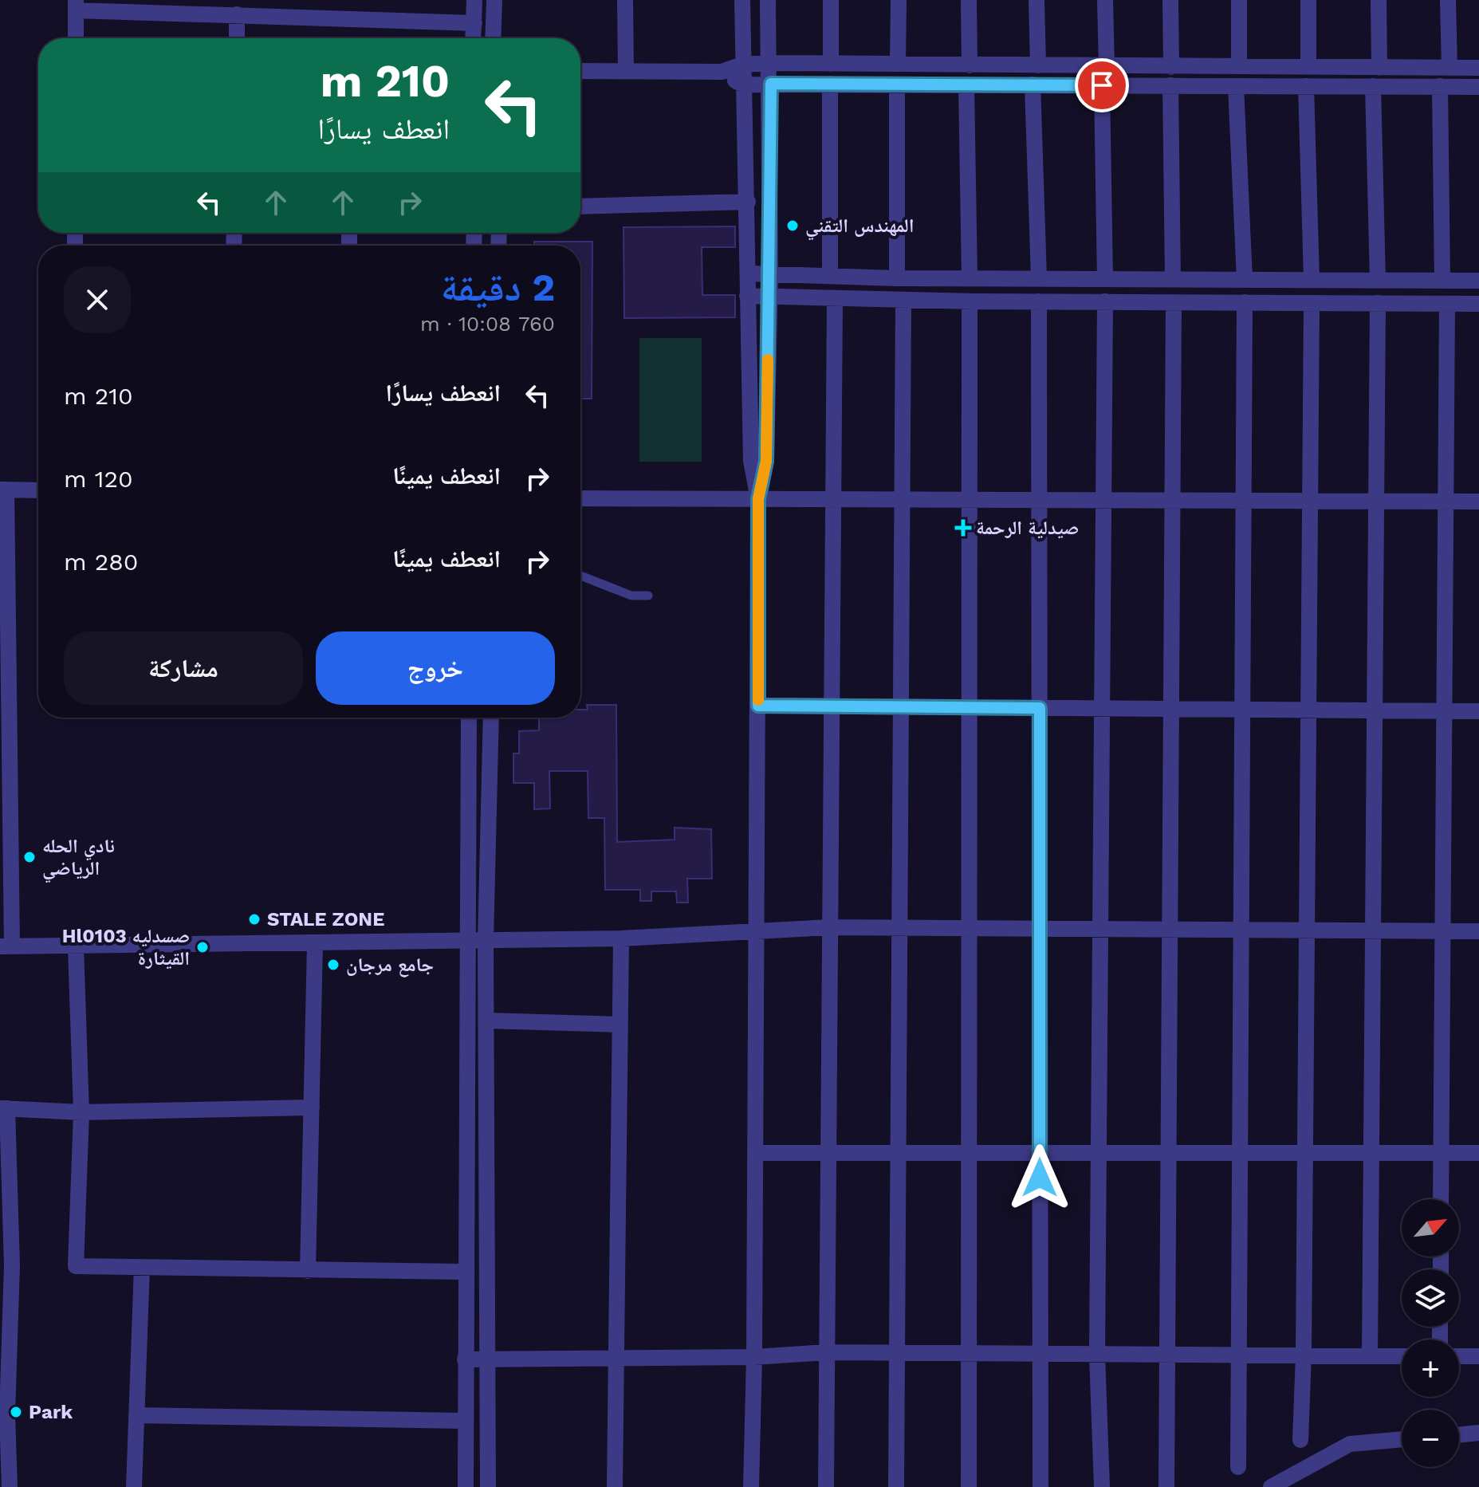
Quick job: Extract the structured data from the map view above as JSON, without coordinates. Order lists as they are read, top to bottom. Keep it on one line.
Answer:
{"places":{"other":["المهندس التقني","نادي الحله الرياضي","STALE ZONE","Hl0103 صسدليه القيثارة","جامع مرجان","Park"],"health":["صيدلية الرحمة"]},"north":"top right","page":{"turn":["210 m","انعطف يسارًا"],"heading":["2 دقيقة","760 m · 10:08"],"list":[{"name":"انعطف يسارًا","value":"210 m"},{"name":"انعطف يمينًا","value":"120 m"},{"name":"انعطف يمينًا","value":"280 m"}],"buttons":["خروج","مشاركة"],"map_buttons":["+","−"]}}
